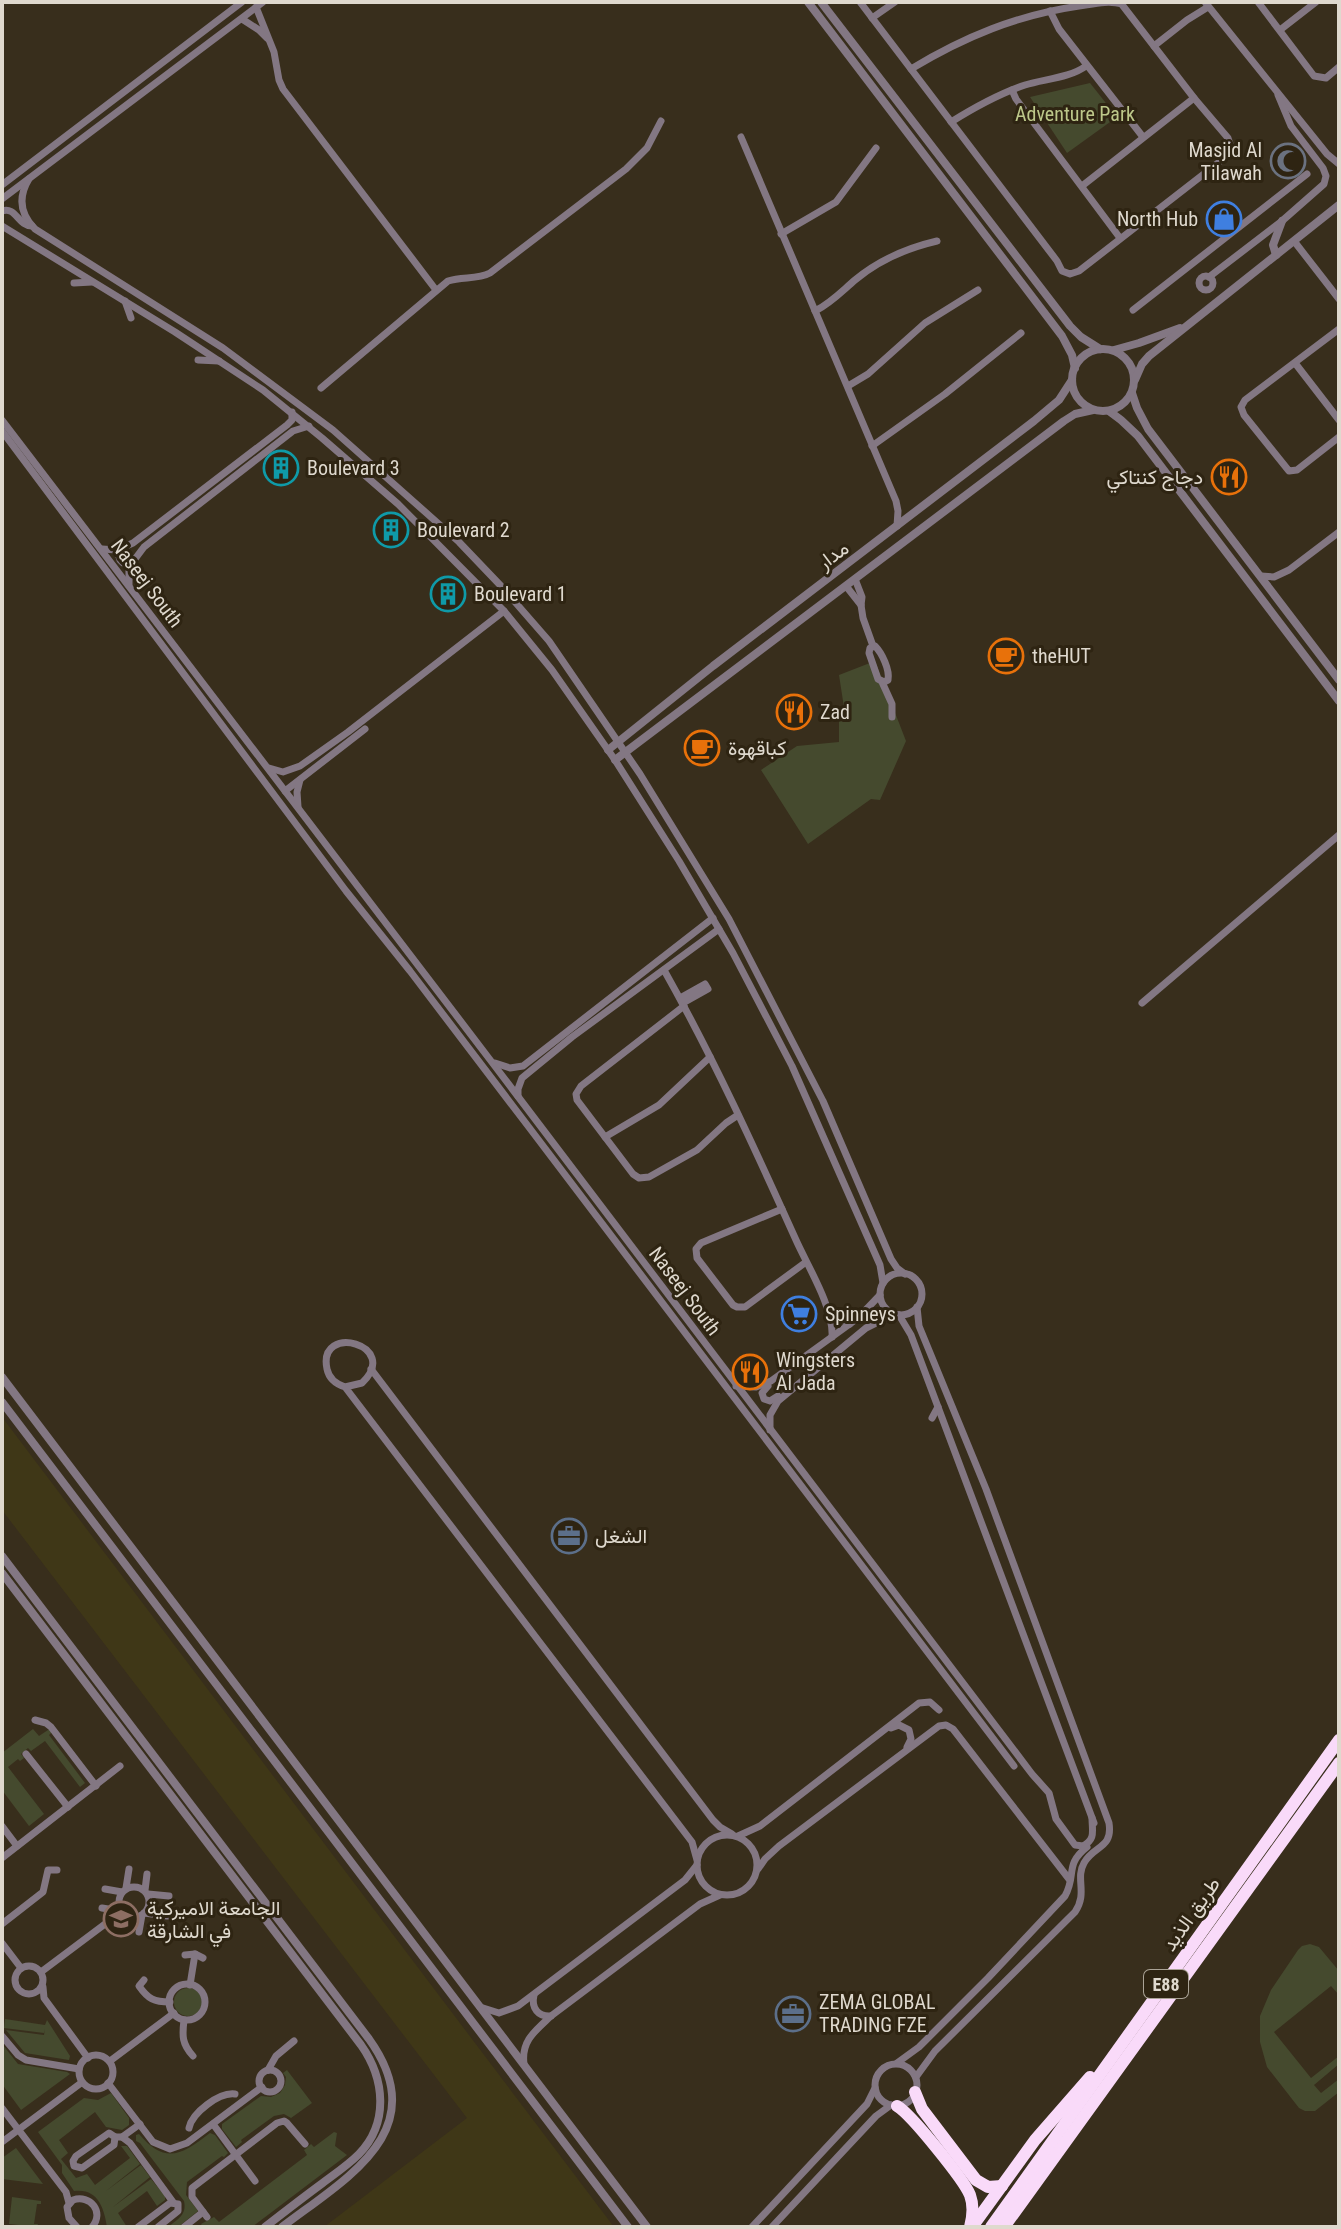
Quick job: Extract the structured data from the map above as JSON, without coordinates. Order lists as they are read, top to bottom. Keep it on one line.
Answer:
{"streets":{"highway":["طريق الذيد","E88"],"street":["مدار","Naseej South"]},"parks":["Adventure Park"],"places":{"mosque":["Masjid Al Tilawah"],"shop":["North Hub"],"building":["Boulevard 3","Boulevard 2","Boulevard 1"],"restaurant":["دجاج كنتاكي","Zad","Wingsters Al Jada"],"cafe":["theHUT","كباقهوة"],"supermarket":["Spinneys"],"office":["الشغل","ZEMA GLOBAL TRADING FZE"],"school or university":["الجامعة الاميركية في الشارقة"]}}
